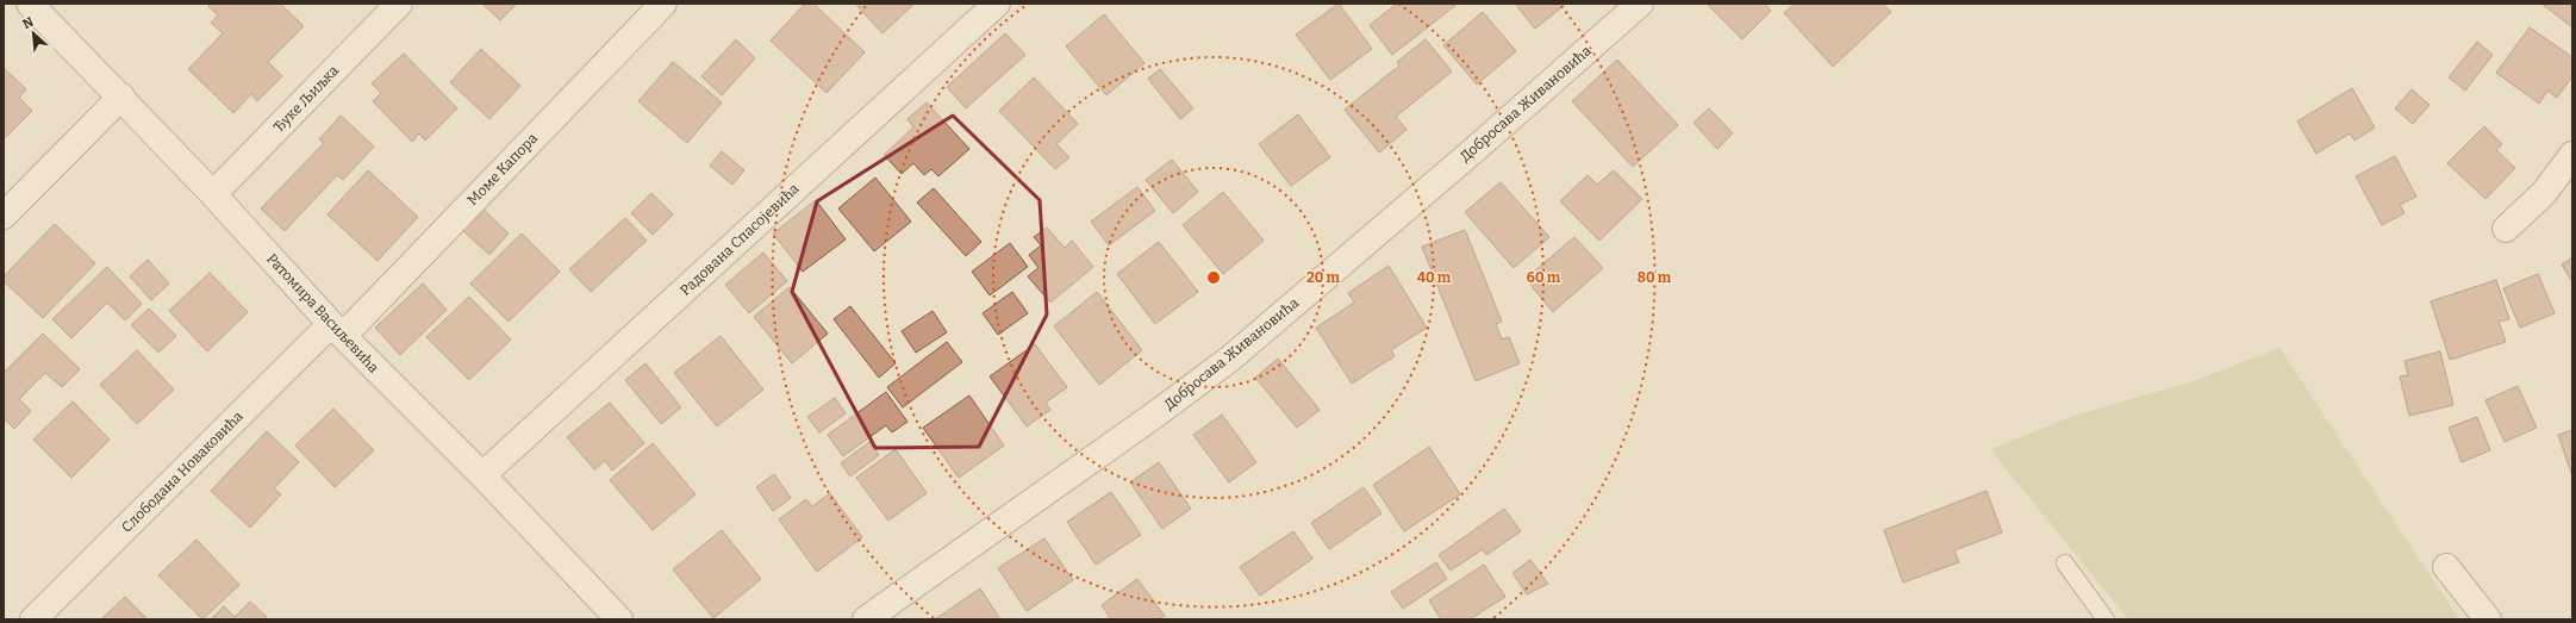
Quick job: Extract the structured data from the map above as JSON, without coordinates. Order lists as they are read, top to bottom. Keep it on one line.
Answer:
{"streets":{"street":["Ђуке Љиљка","Добросава Живановића","Моме Капора","Радована Спасојевића","Ратомира Васиљевића","Слободана Новаковића"]},"crossings":[["Ђуке Љиљка","Ратомира Васиљевића"],["Моме Капора","Ратомира Васиљевића"],["Моме Капора","Слободана Новаковића"],["Радована Спасојевића","Ратомира Васиљевића"],["Ратомира Васиљевића","Слободана Новаковића"]],"north":"top left","rings":["20 m","40 m","60 m","80 m"]}
